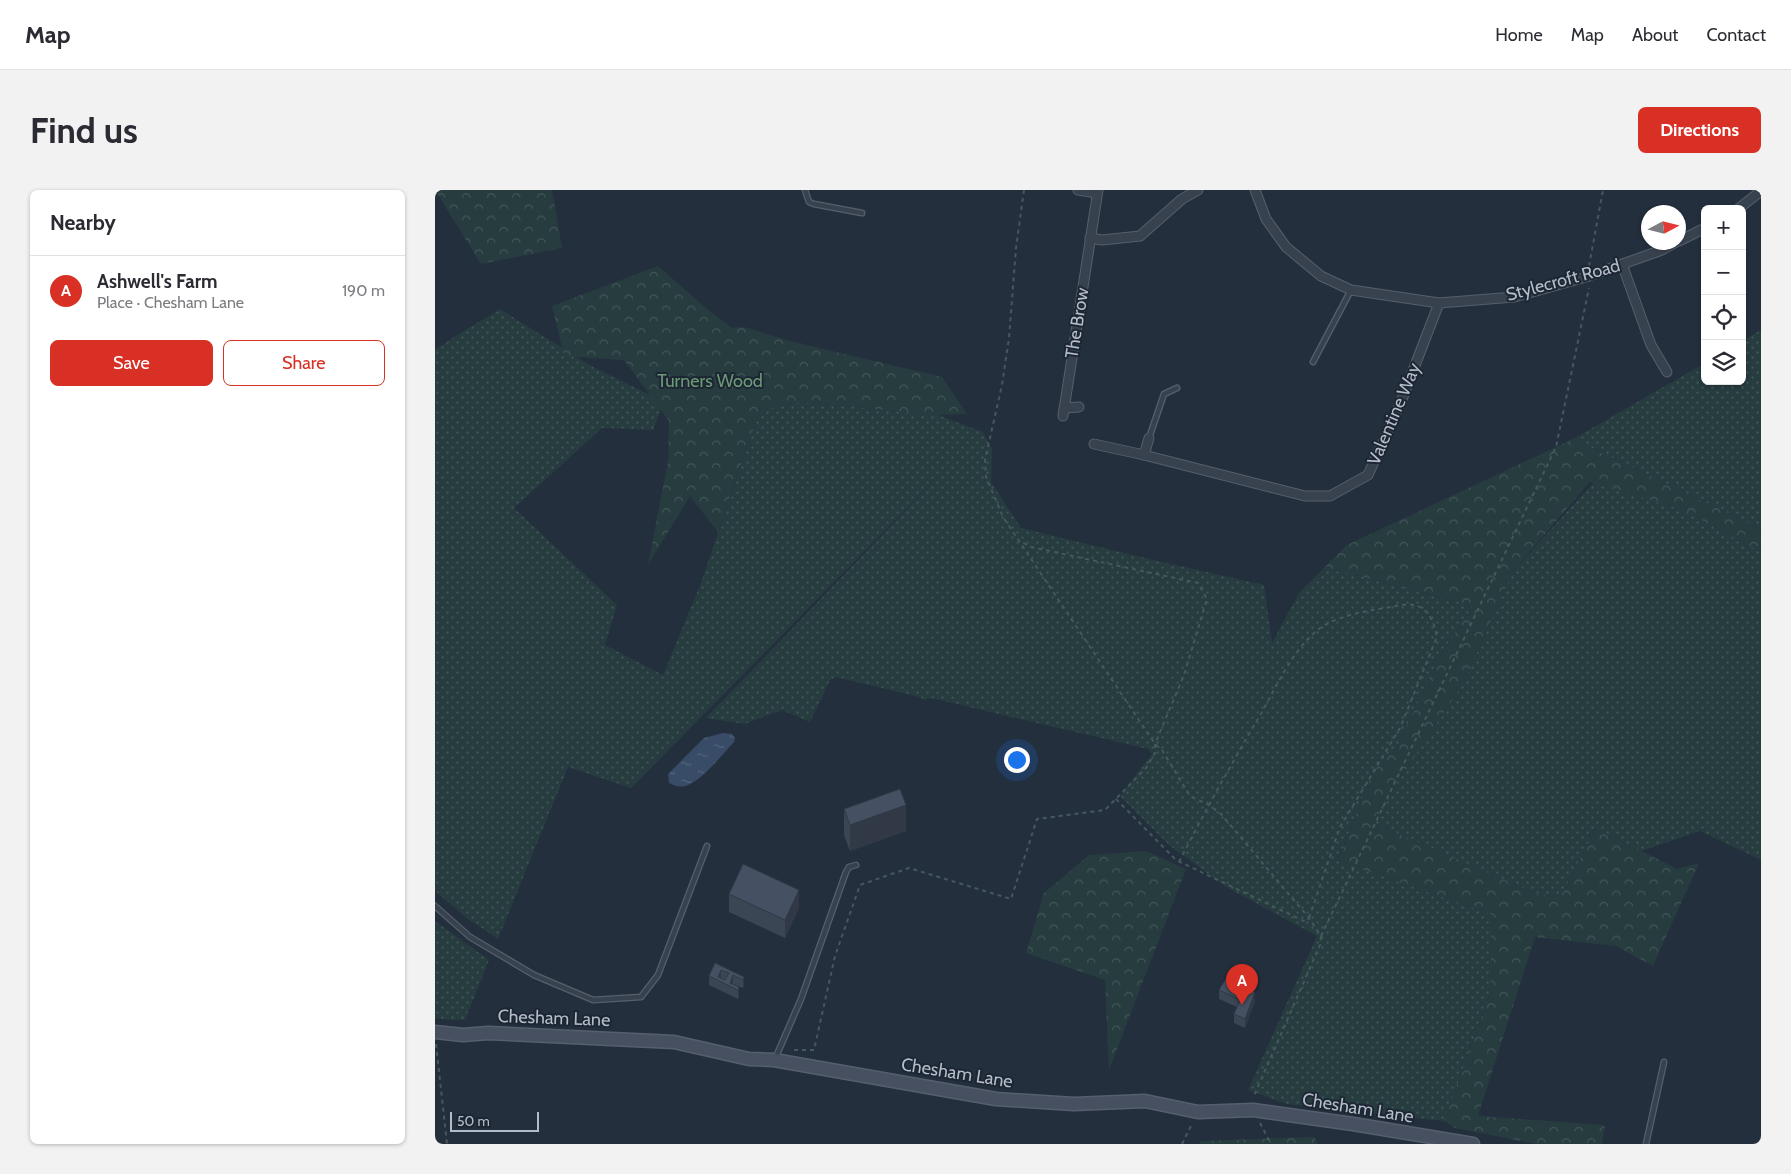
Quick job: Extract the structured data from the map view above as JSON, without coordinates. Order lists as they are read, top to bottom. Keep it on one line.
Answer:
{"streets":{"street":["Stylecroft Road","The Brow","Valentine Way","Chesham Lane"]},"crossings":[["Stylecroft Road","Valentine Way"]],"parks":["Turners Wood"],"scale_bar":"50 m","north":"right","page":{"header":"Map","nav":["Home","Map","About","Contact"],"buttons":["Directions",["Save","Share"]],"title":"Find us","heading":"Nearby","map_buttons":["+","−"],"list":[{"mark":"A","name":"Ashwell's Farm","note":"Place · Chesham Lane","value":"190 m"}],"pins":"A","scale":"50 m"}}
